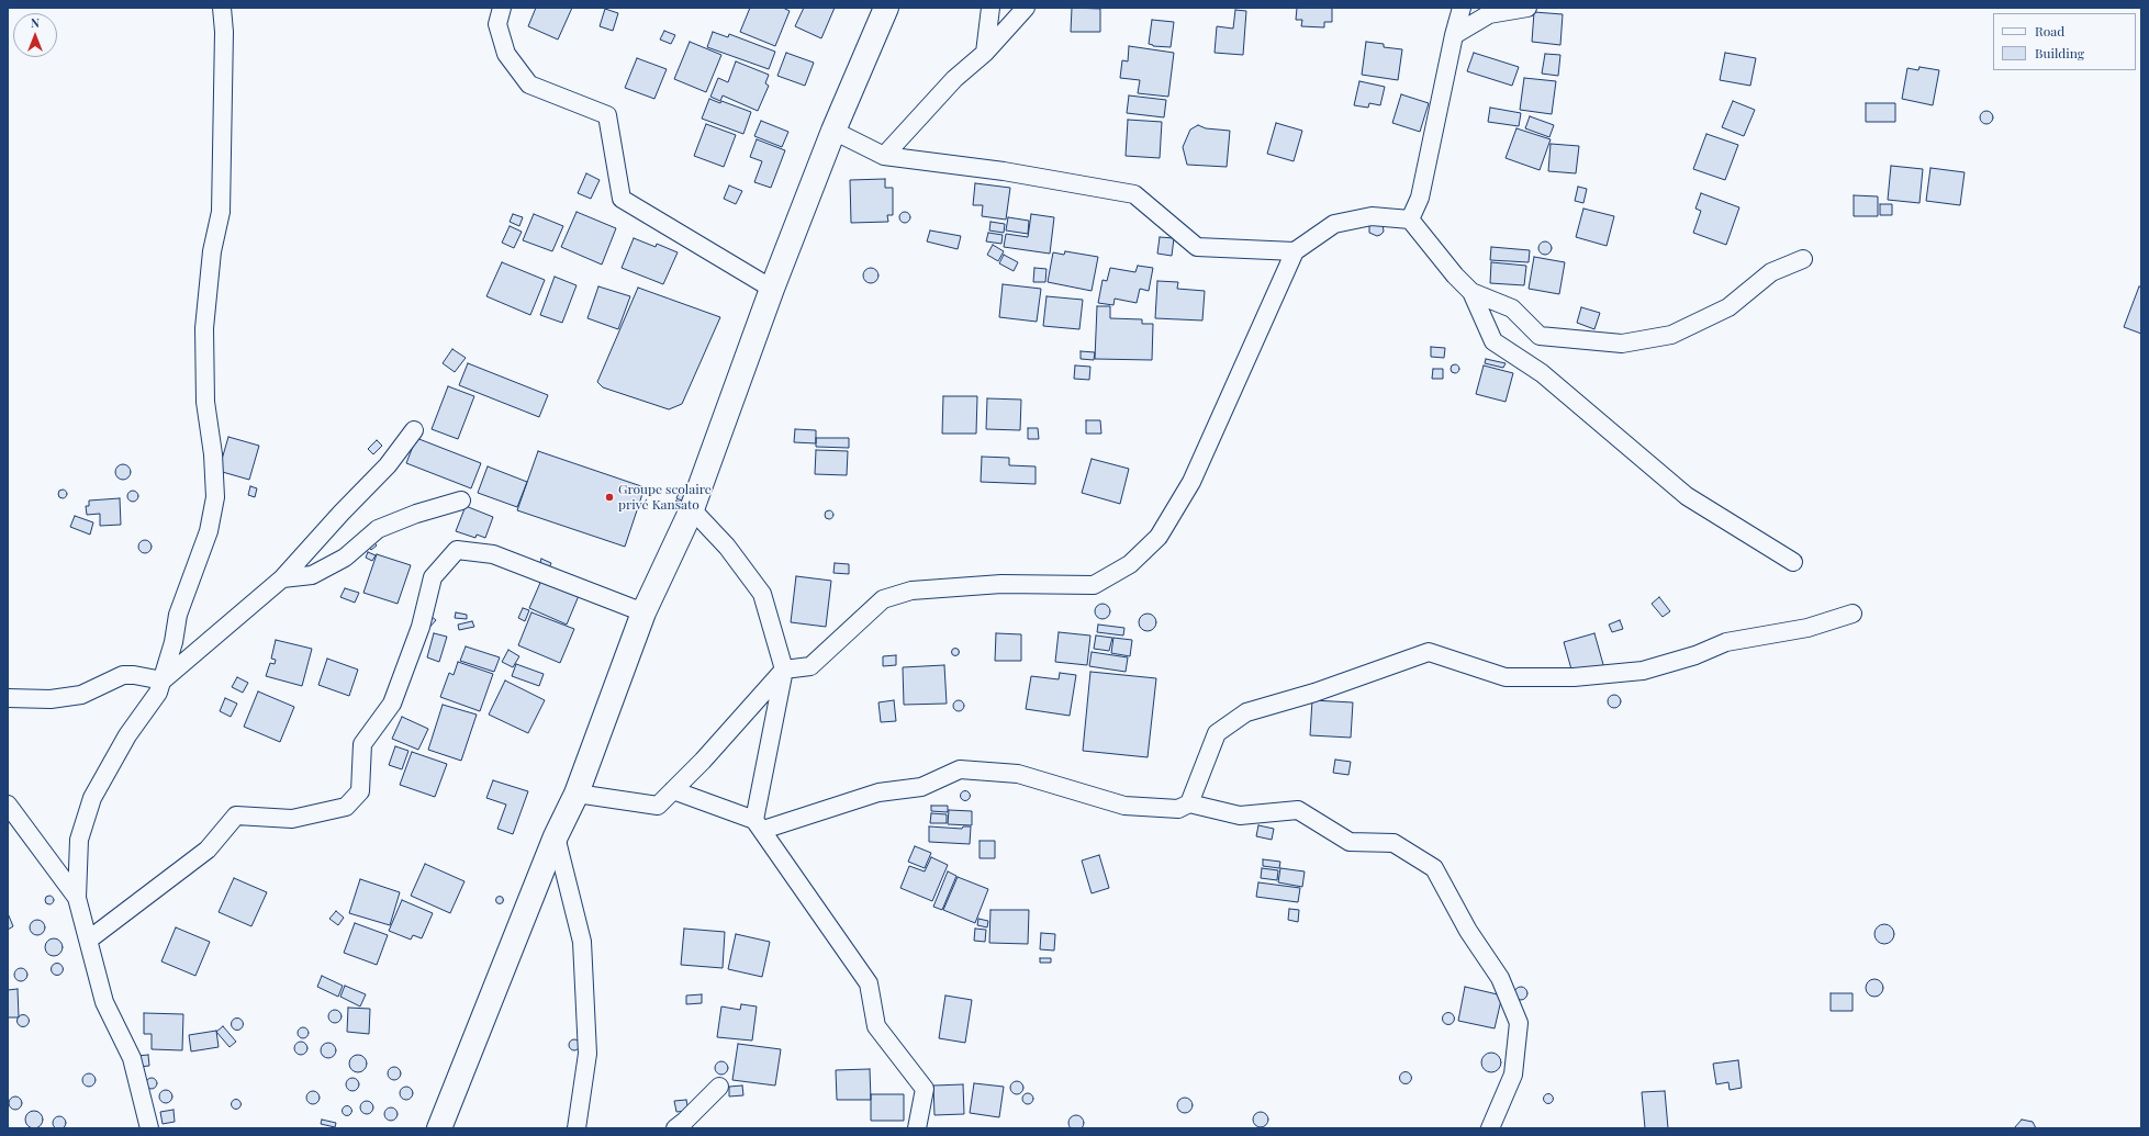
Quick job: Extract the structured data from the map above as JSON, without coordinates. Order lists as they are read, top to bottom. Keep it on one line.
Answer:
{"places":["Groupe scolaire privé Kansato"],"legend":["Road","Building"],"north":"top"}
